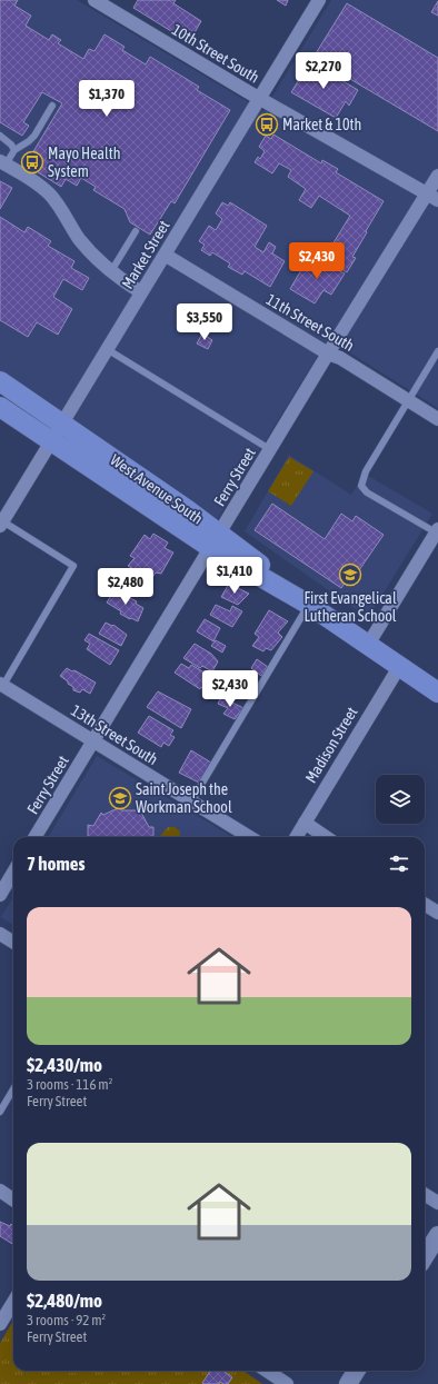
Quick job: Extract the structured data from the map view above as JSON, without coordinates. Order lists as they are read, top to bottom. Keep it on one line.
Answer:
{"streets":{"main road":["West Avenue South"],"street":["10th Street South","Market Street","11th Street South","Ferry Street","13th Street South","Madison Street"]},"crossings":[["10th Street South","Market Street"],["10th Street South","Ferry Street"],["Market Street","11th Street South"],["Market Street","West Avenue South"],["11th Street South","Ferry Street"],["Ferry Street","West Avenue South"],["Ferry Street","13th Street South"],["West Avenue South","Madison Street"]],"places":{"bus stop":["Market & 10th","Mayo Health System"],"school or university":["First Evangelical Lutheran School","Saint Joseph the Workman School"]},"page":{"price":["$2,270","$1,370","$2,430","$3,550","$1,410","$2,480","$2,430"],"heading":"7 homes","list":[{"name":"$2,430/mo","note":"3 rooms · 116 m² · Ferry Street"},{"name":"$2,480/mo","note":"3 rooms · 92 m² · Ferry Street"}]}}
